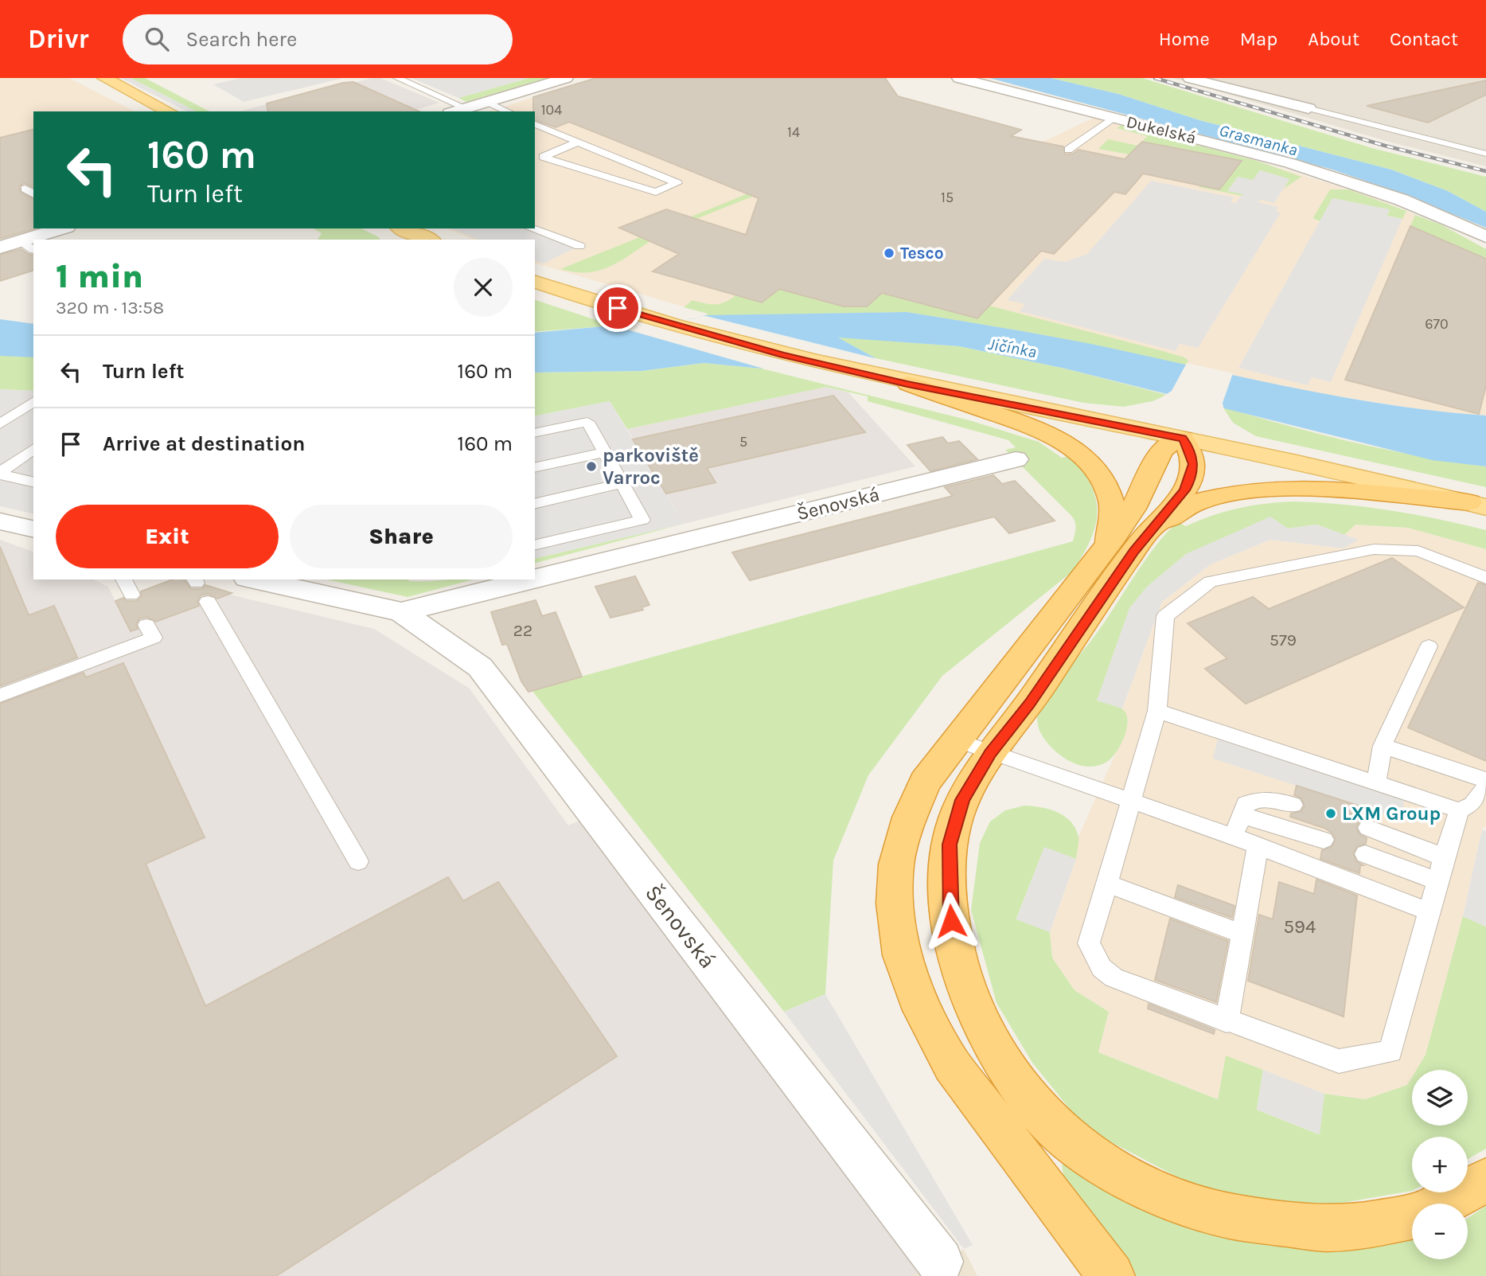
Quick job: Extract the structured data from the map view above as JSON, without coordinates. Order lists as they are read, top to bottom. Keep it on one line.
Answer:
{"streets":{"street":["Dukelská","Šenovská"]},"water":["Grasmanka","Jičínka"],"places":["Tesco","parkoviště Varroc","LXM Group"],"house_numbers":["104","14","15","670","5","22","579","594"],"page":{"header":"Drivr","search":"Search here","nav":["Home","Map","About","Contact"],"turn":["160 m","Turn left"],"heading":["1 min","320 m · 13:58"],"list":[{"name":"Turn left","value":"160 m"},{"name":"Arrive at destination","value":"160 m"}],"buttons":["Exit","Share"],"map_buttons":["+","−"]}}
